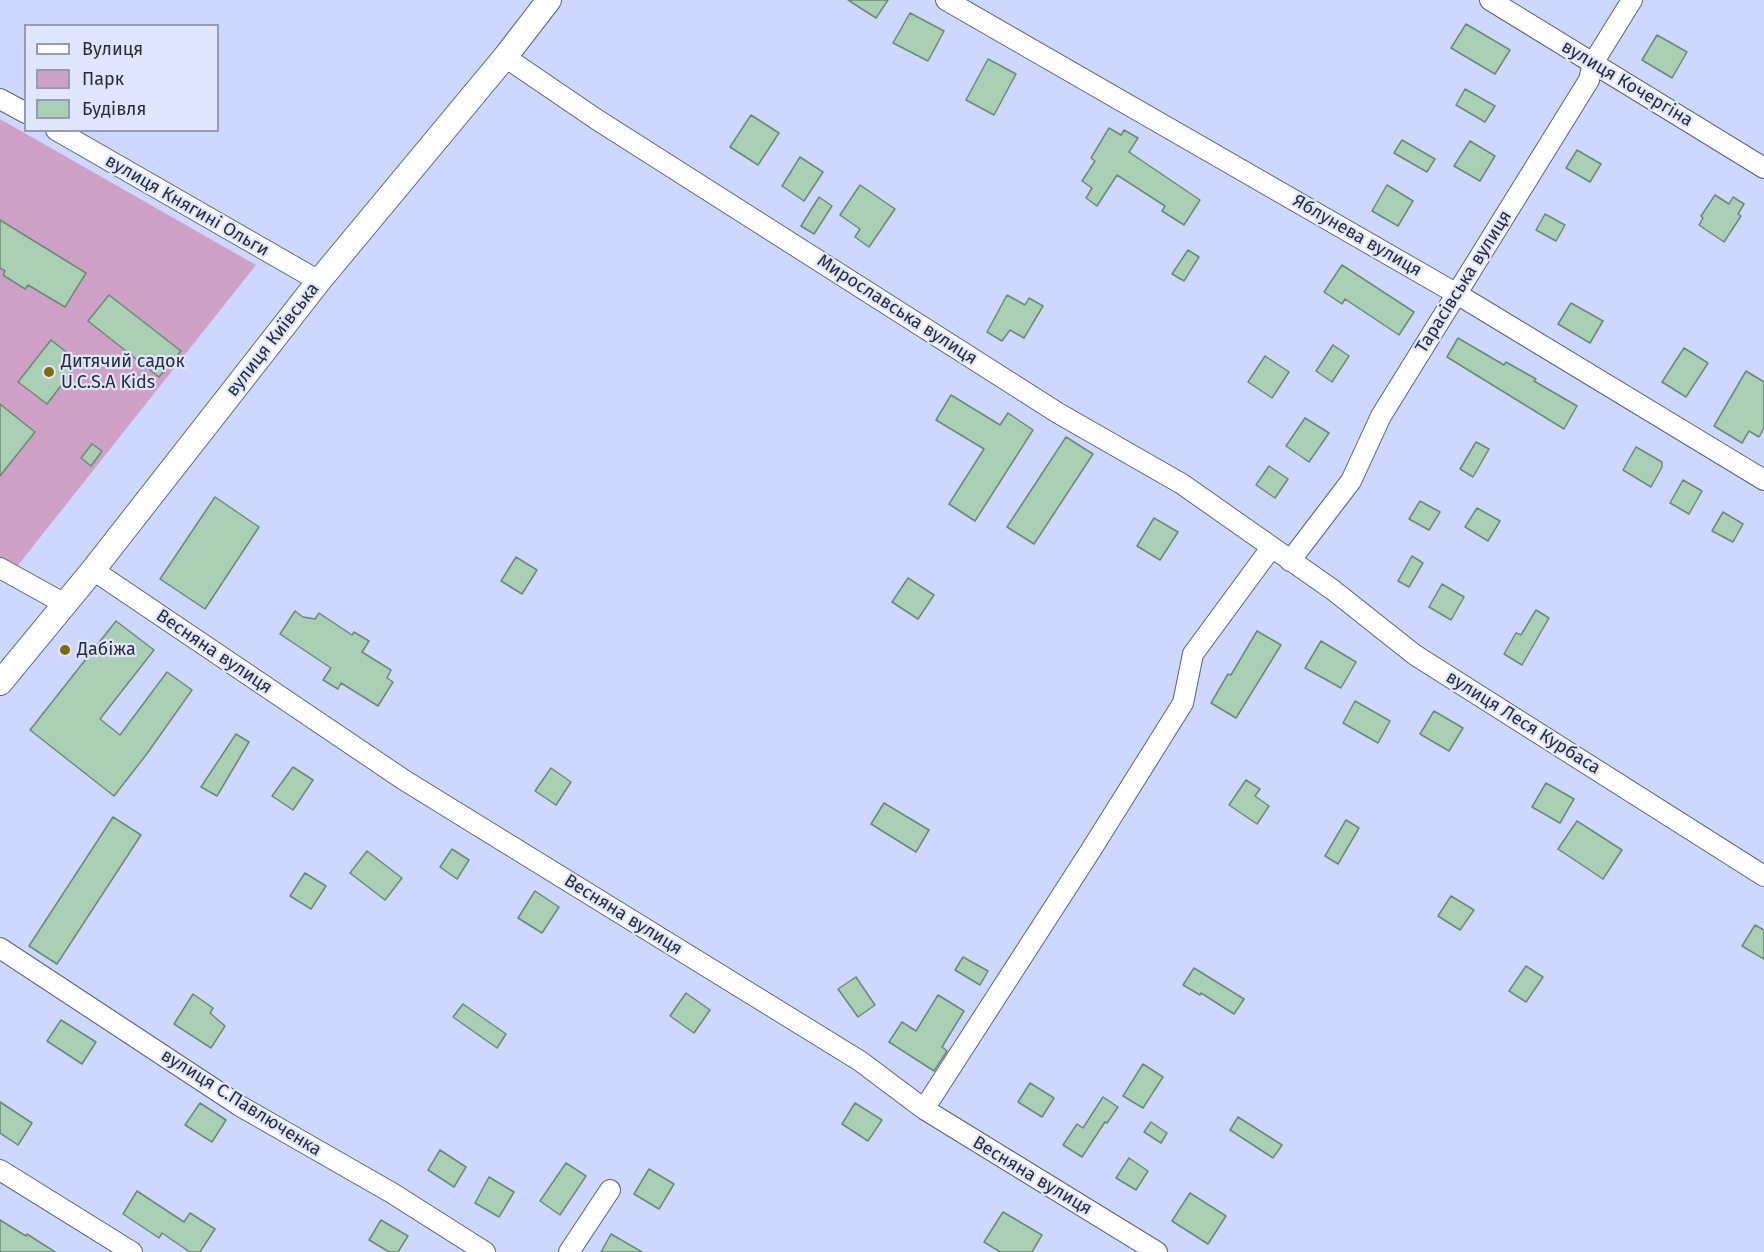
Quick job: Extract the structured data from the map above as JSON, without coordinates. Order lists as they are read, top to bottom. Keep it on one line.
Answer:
{"streets":{"street":["вулиця Кочергіна","вулиця Княгині Ольги","Яблунева вулиця","Тарасівська вулиця","Мирославська вулиця","вулиця Київська","Весняна вулиця","вулиця Леся Курбаса","вулиця С.Павлюченка"]},"crossings":[["вулиця Кочергіна","Тарасівська вулиця"],["вулиця Княгині Ольги","вулиця Київська"],["Яблунева вулиця","Тарасівська вулиця"],["Тарасівська вулиця","Мирославська вулиця"],["Тарасівська вулиця","вулиця Леся Курбаса"],["Мирославська вулиця","вулиця Київська"],["Мирославська вулиця","вулиця Леся Курбаса"],["вулиця Київська","Весняна вулиця"]],"places":["Дитячий садок U.C.S.A Kids","Дабіжа"],"legend":["Вулиця","Парк","Будівля"]}
